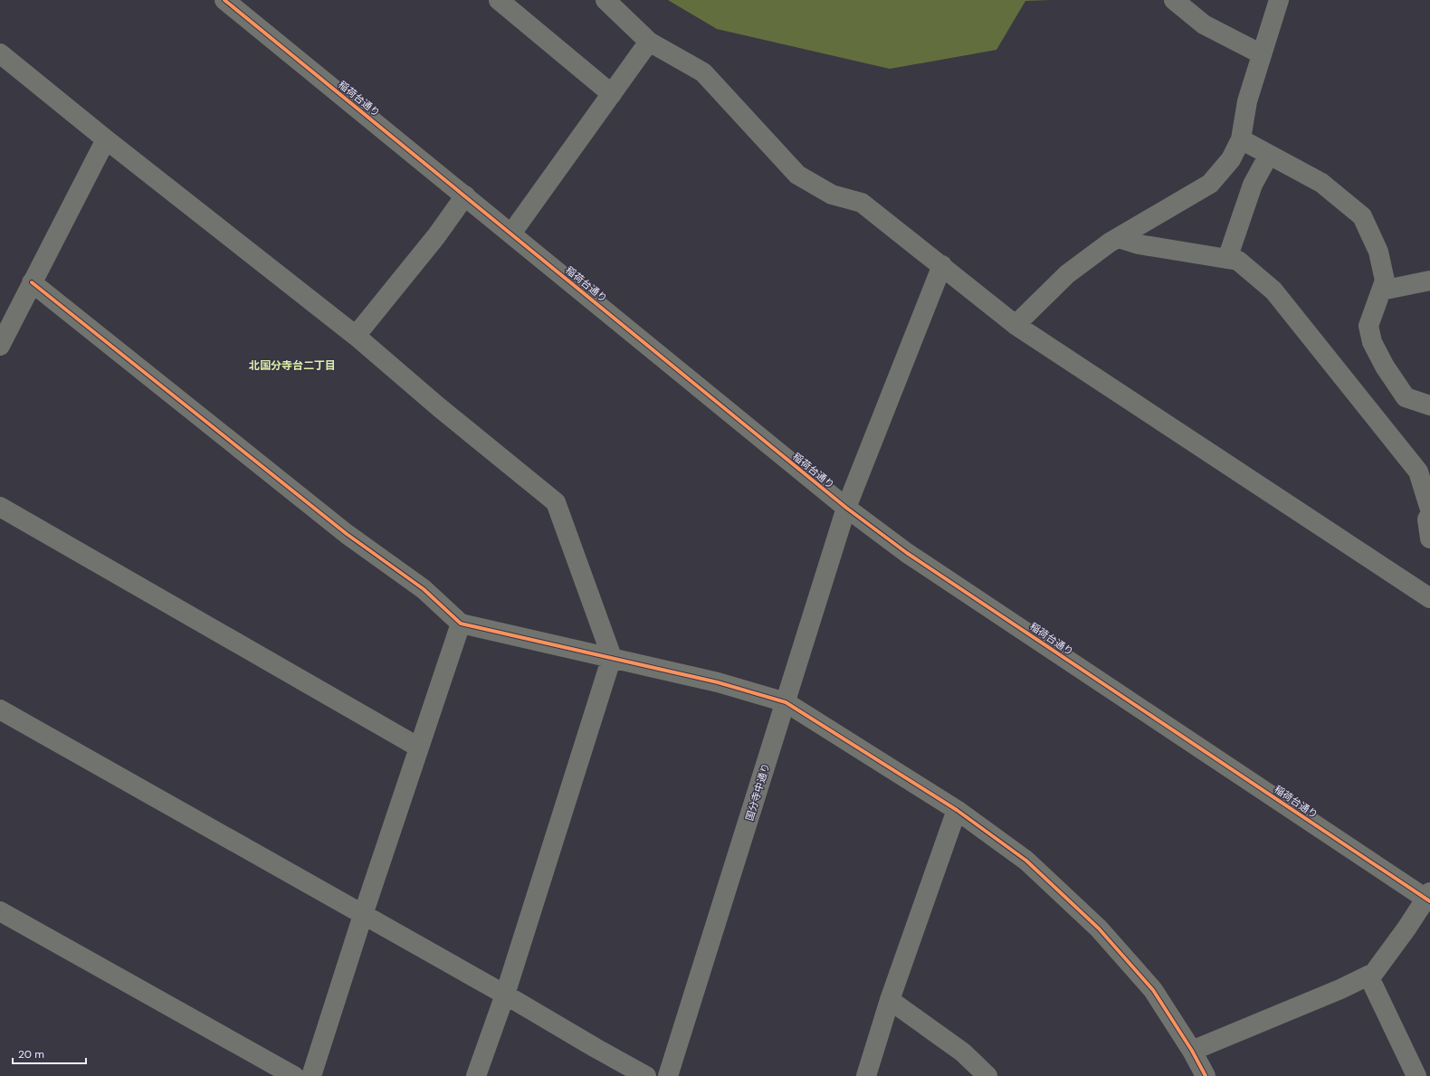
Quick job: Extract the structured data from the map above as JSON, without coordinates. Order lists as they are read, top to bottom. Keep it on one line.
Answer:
{"streets":{"street":["稲荷台通り","国分寺中通り"]},"crossings":[["稲荷台通り","国分寺中通り"]],"districts":["北国分寺台二丁目"],"scale_bar":"20 m"}
